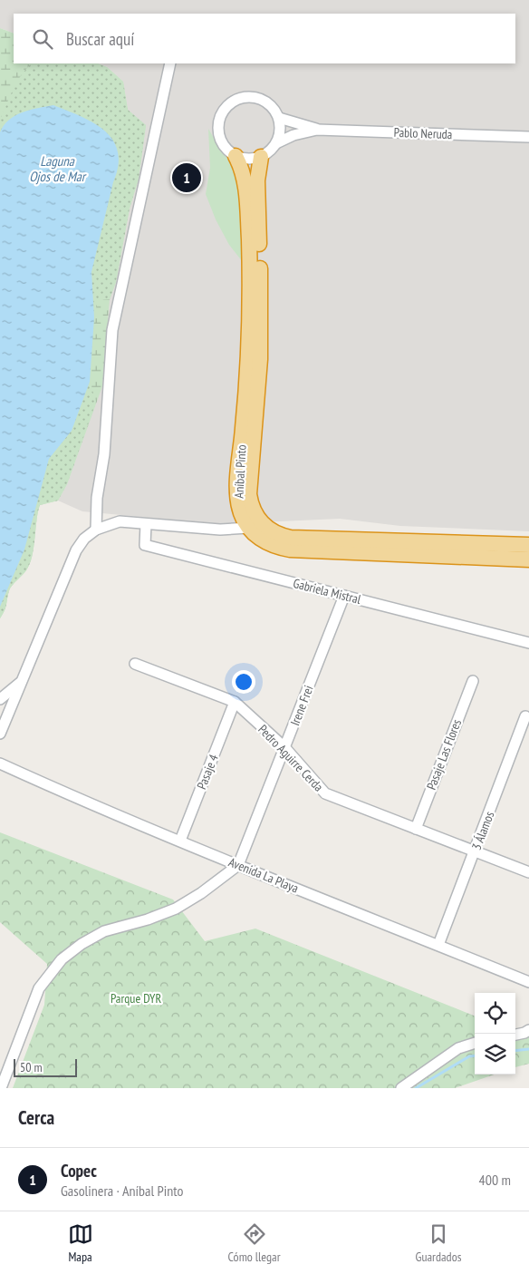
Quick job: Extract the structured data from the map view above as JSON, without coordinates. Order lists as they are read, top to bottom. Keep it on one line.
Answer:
{"streets":{"highway":["Aníbal Pinto"],"street":["Pablo Neruda","Gabriela Mistral","Irene Frei","Pasaje Las Flores","Pedro Aguirre Cerda","Pasaje 4","3 Álamos","Avenida La Playa"]},"crossings":[["Pablo Neruda","Aníbal Pinto"],["Gabriela Mistral","Irene Frei"],["Irene Frei","Pedro Aguirre Cerda"],["Irene Frei","Avenida La Playa"],["Pasaje Las Flores","Pedro Aguirre Cerda"],["Pedro Aguirre Cerda","Pasaje 4"],["Pedro Aguirre Cerda","3 Álamos"],["Pasaje 4","Avenida La Playa"],["3 Álamos","Avenida La Playa"]],"water":["Laguna Ojos de Mar"],"parks":["Parque DYR"],"scale_bar":"50 m","page":{"search":"Buscar aquí","pins":"1","scale":"50 m","heading":"Cerca","list":[{"mark":"1","name":"Copec","note":"Gasolinera · Aníbal Pinto","value":"400 m"}],"nav":["Mapa","Cómo llegar","Guardados"]}}
